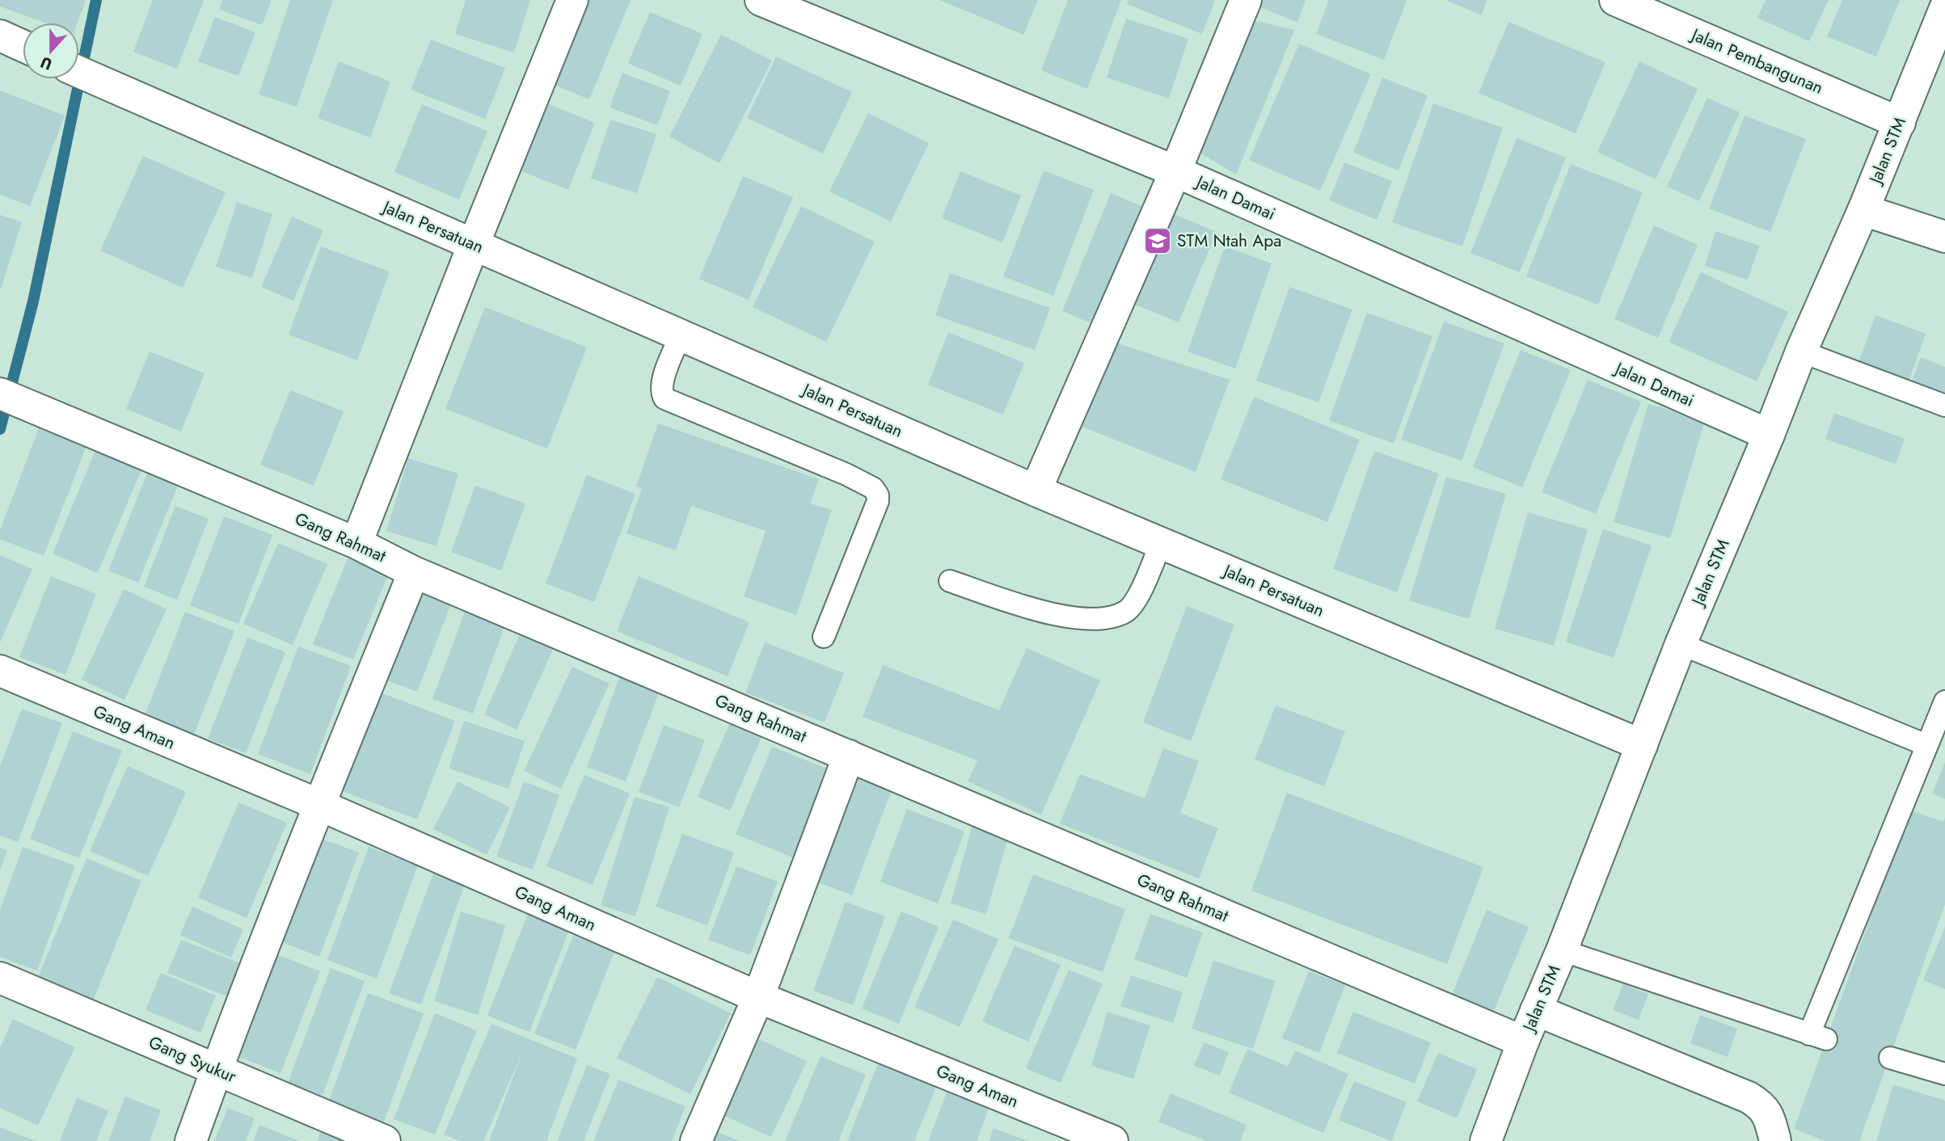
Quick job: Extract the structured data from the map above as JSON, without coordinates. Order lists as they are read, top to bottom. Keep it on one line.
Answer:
{"streets":{"street":["Jalan Pembangunan","Jalan STM","Jalan Damai","Jalan Persatuan","Gang Rahmat","Gang Aman","Gang Syukur"]},"crossings":[["Jalan Pembangunan","Jalan STM"],["Jalan STM","Jalan Damai"],["Jalan STM","Jalan Persatuan"],["Jalan STM","Gang Rahmat"]],"places":{"school or university":["STM Ntah Apa"]},"north":"bottom"}
